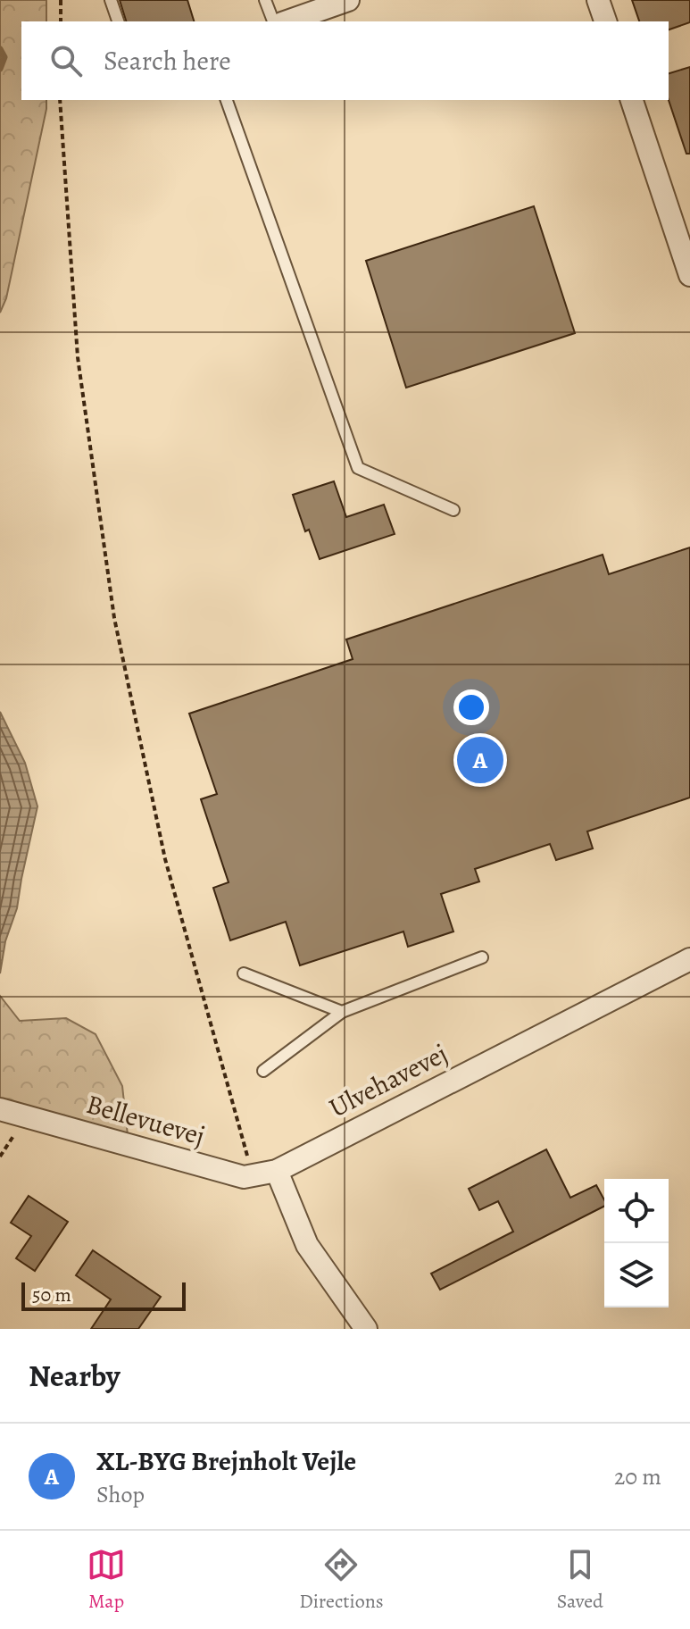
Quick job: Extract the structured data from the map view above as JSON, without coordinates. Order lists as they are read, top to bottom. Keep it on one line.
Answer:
{"streets":{"street":["Ulvehavevej","Bellevuevej"]},"crossings":[["Ulvehavevej","Bellevuevej"]],"scale_bar":"50 m","page":{"search":"Search here","pins":"A","scale":"50 m","heading":"Nearby","list":[{"mark":"A","name":"XL-BYG Brejnholt Vejle","note":"Shop","value":"20 m"}],"nav":["Map","Directions","Saved"]}}
